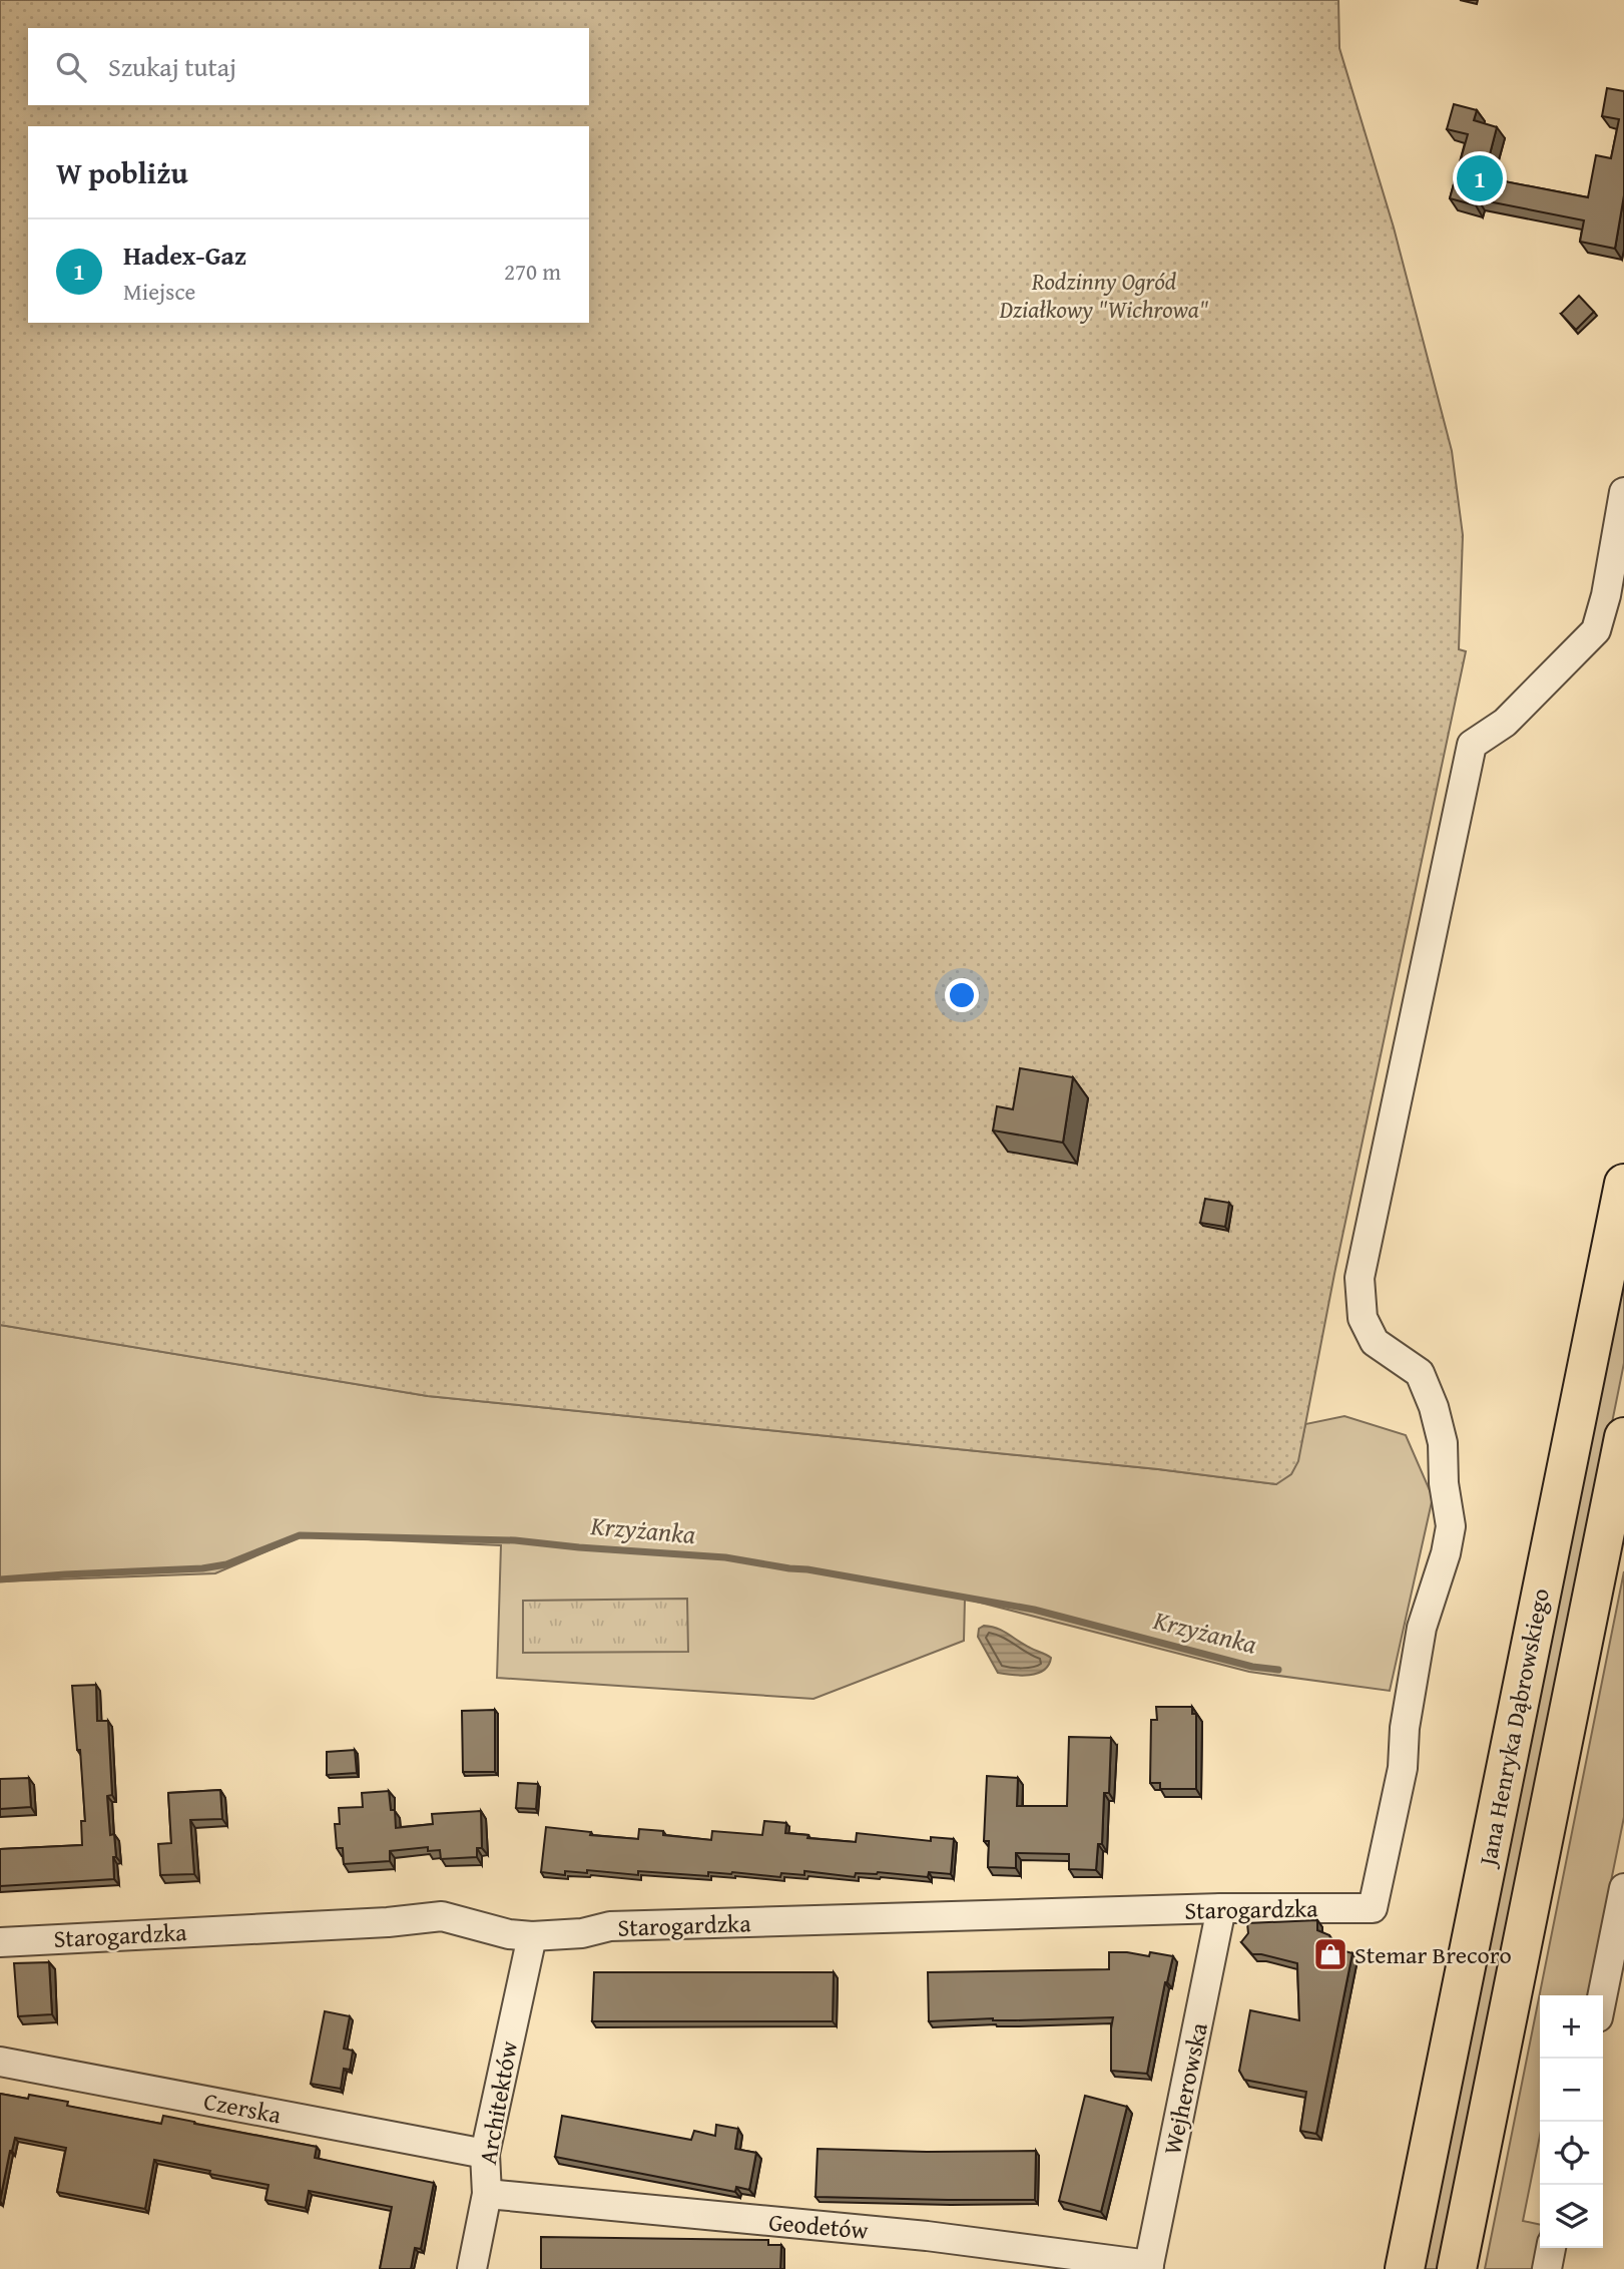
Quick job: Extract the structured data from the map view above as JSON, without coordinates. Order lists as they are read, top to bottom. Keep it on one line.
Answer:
{"streets":{"main road":["Jana Henryka Dąbrowskiego"],"street":["Starogardzka","Wejherowska","Architektów","Czerska","Geodetów"]},"crossings":[["Starogardzka","Wejherowska"],["Starogardzka","Architektów"],["Wejherowska","Geodetów"],["Architektów","Czerska"],["Architektów","Geodetów"]],"water":["Krzyżanka"],"parks":["Rodzinny Ogród Działkowy \"Wichrowa\""],"places":{"shop":["Stemar Brecoro"]},"page":{"search":"Szukaj tutaj","heading":"W pobliżu","pins":"1","list":[{"mark":"1","name":"Hadex-Gaz","note":"Miejsce","value":"270 m"}],"map_buttons":["+","−"]}}
